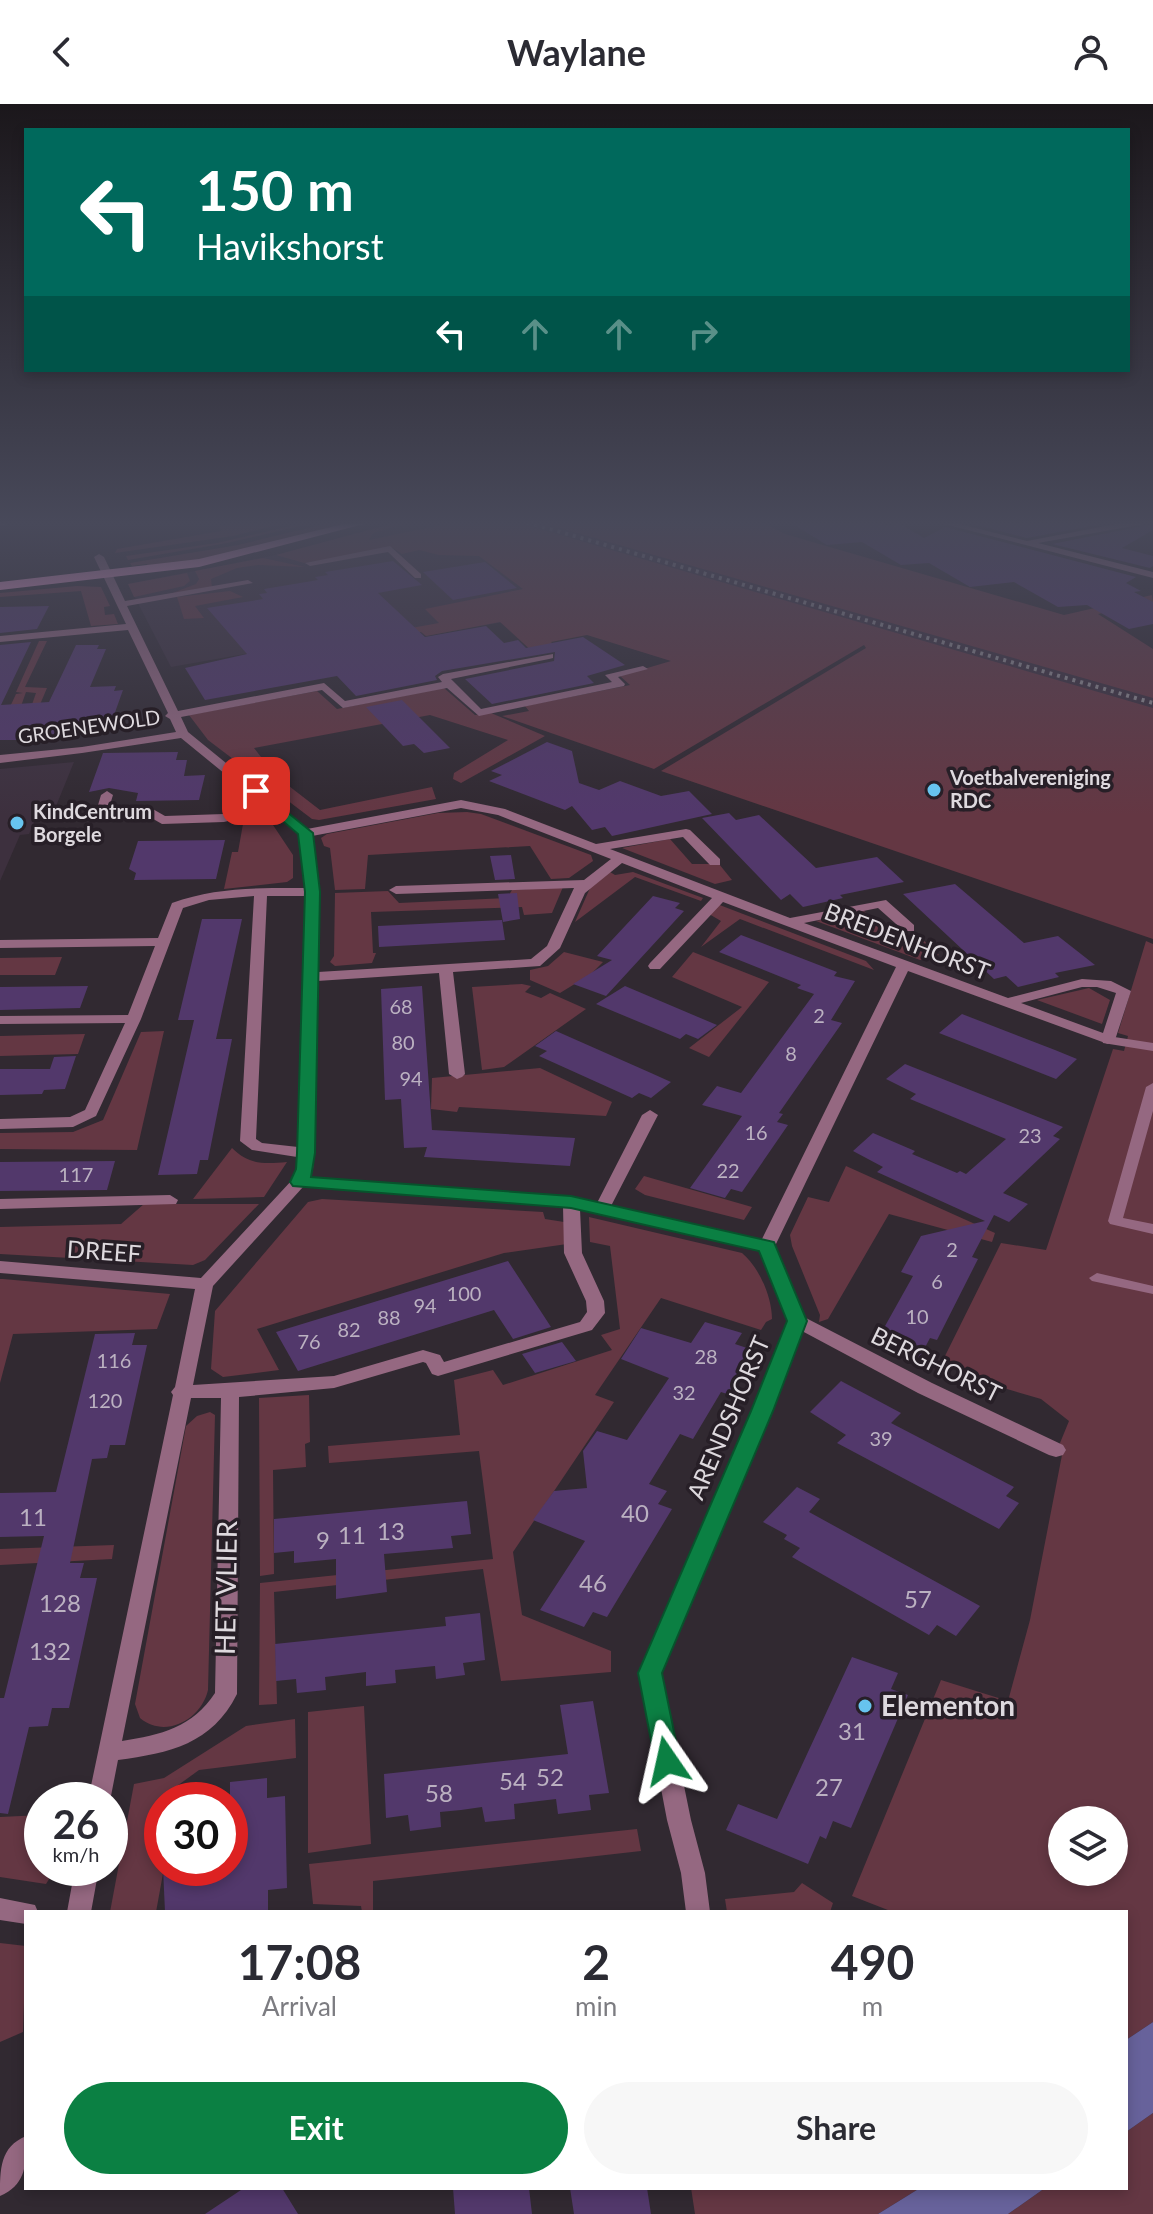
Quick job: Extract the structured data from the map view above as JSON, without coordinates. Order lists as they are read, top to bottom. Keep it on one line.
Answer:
{"streets":{"street":["GROENEWOLD","BREDENHORST","DREEF","BERGHORST","ARENDSHORST","HET VLIER"]},"crossings":[["BERGHORST","ARENDSHORST"]],"places":["Voetbalvereniging RDC","KindCentrum Borgele","Elementon"],"house_numbers":["68","2","80","8","94","16","23","22","117","2","6","100","94","10","88","82","76","28","116","32","120","39","40","11","13","11","9","46","57","128","132","31","52","54","27","58"],"page":{"header":"Waylane","turn":["150 m","Havikshorst"],"speed":"26 km/h","limit":"30","eta":["17:08","Arrival","2","min","490","m"],"buttons":["Exit","Share"]}}
